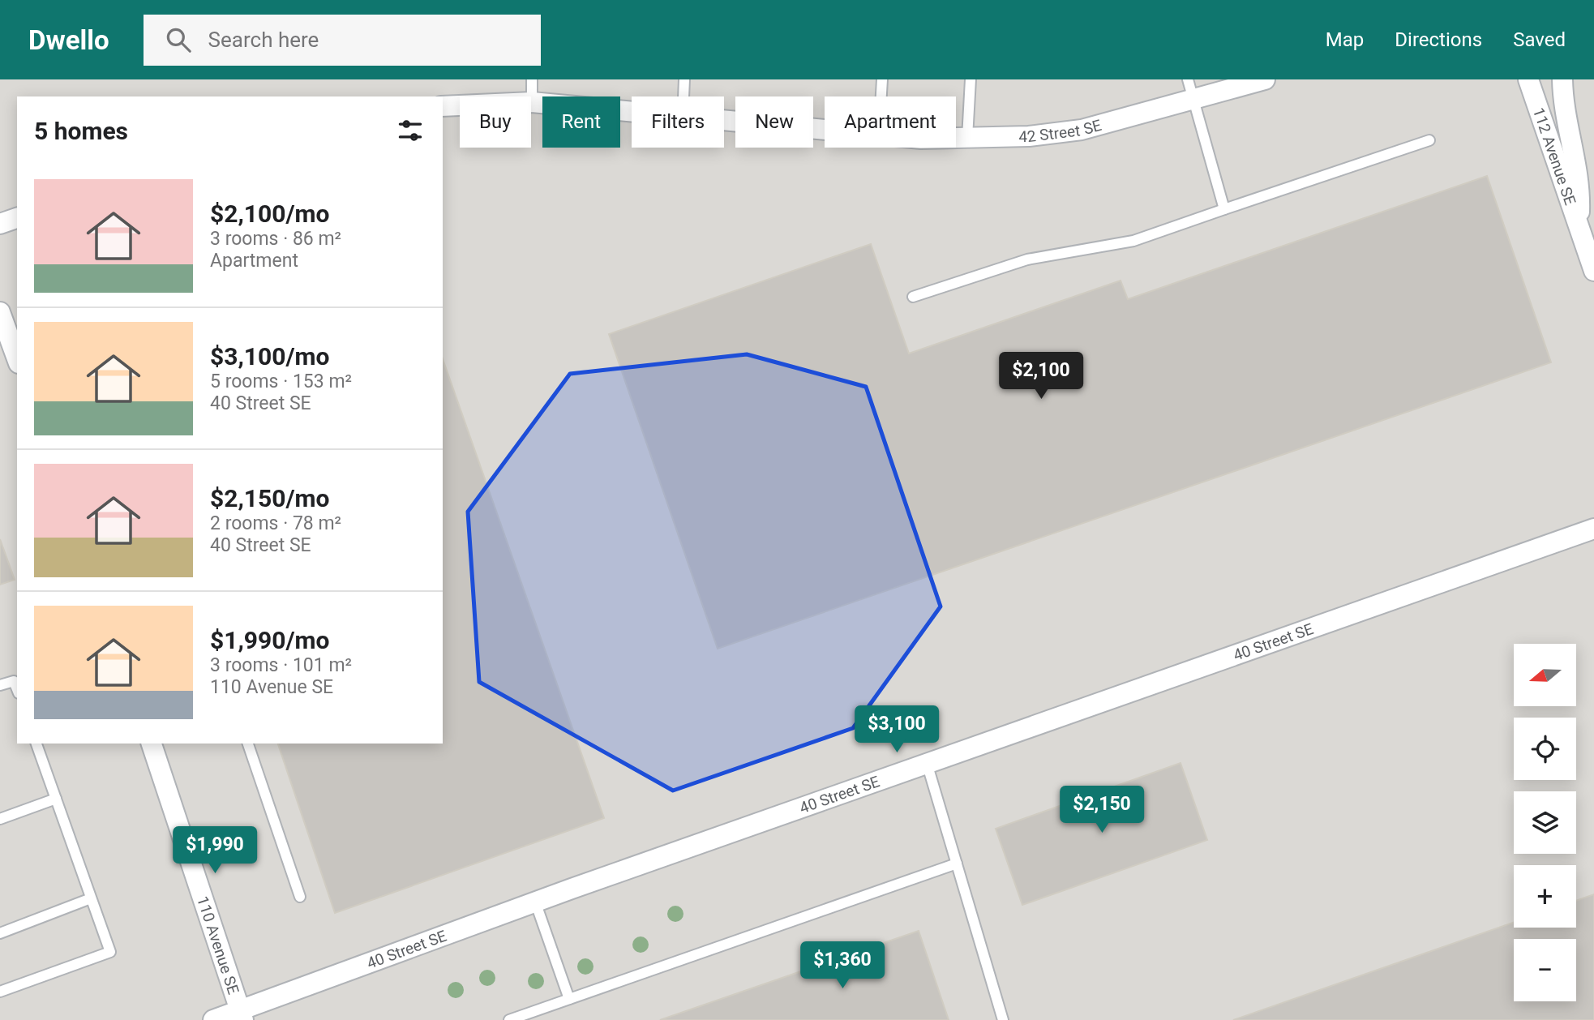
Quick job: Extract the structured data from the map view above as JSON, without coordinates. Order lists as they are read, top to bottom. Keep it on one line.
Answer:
{"streets":{"street":["42 Street SE","112 Avenue SE","40 Street SE","110 Avenue SE"]},"crossings":[["40 Street SE","110 Avenue SE"]],"north":"left","page":{"header":"Dwello","search":"Search here","nav":["Map","Directions","Saved"],"chip":["Buy","Rent","Filters","New","Apartment"],"heading":"5 homes","list":[{"name":"$2,100/mo","note":"3 rooms · 86 m² · Apartment"},{"name":"$3,100/mo","note":"5 rooms · 153 m² · 40 Street SE"},{"name":"$2,150/mo","note":"2 rooms · 78 m² · 40 Street SE"},{"name":"$1,990/mo","note":"3 rooms · 101 m² · 110 Avenue SE"}],"price":["$2,100","$3,100","$2,150","$1,990","$1,360"],"map_buttons":["+","−"]}}
